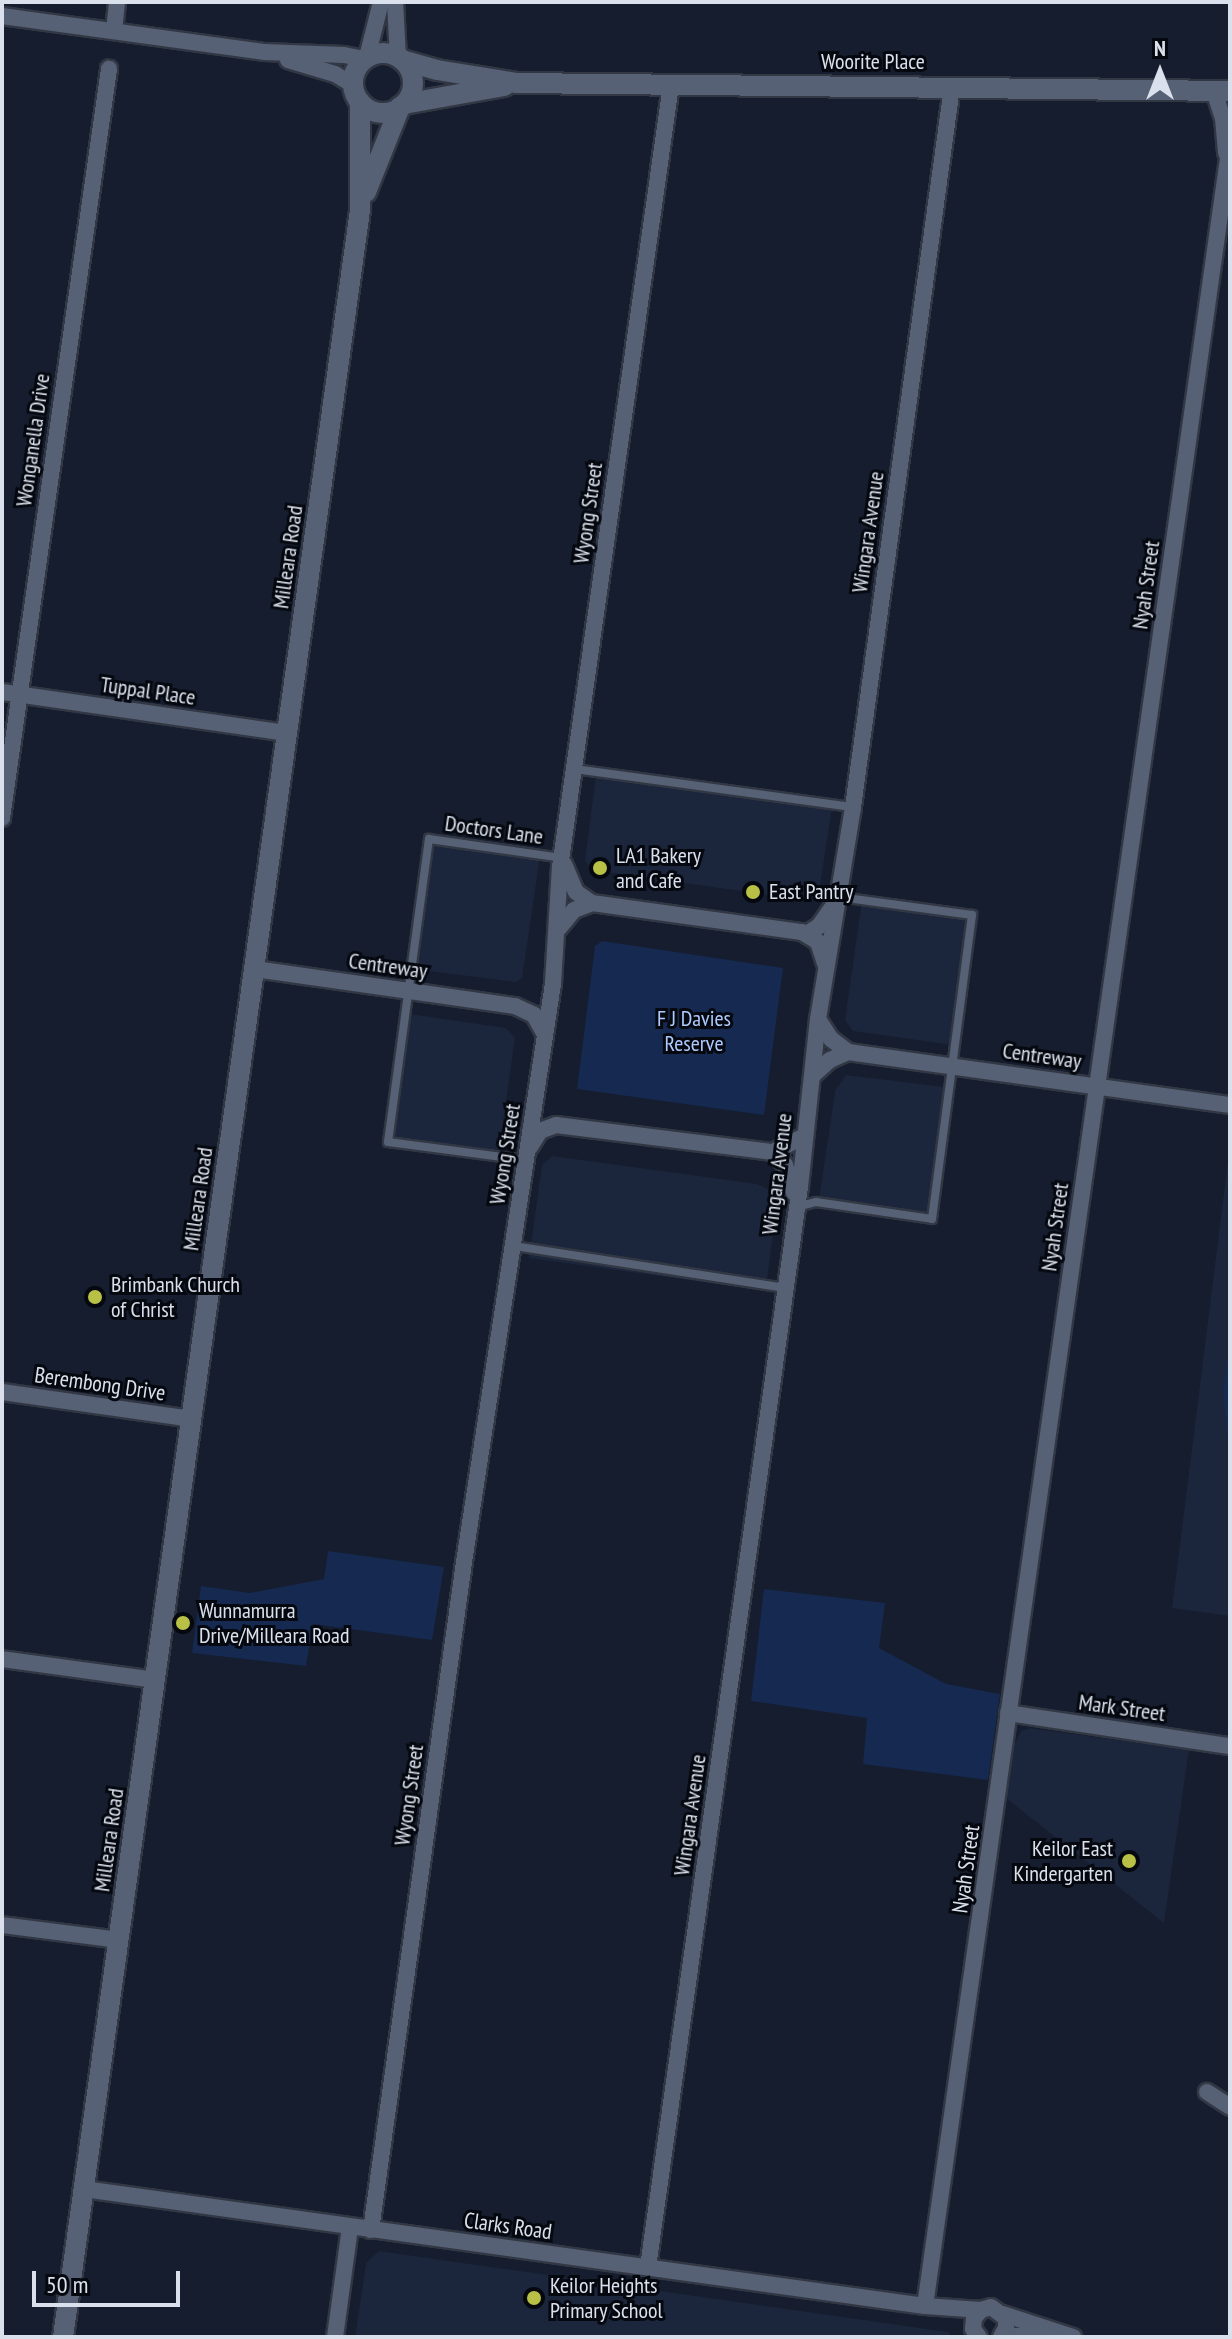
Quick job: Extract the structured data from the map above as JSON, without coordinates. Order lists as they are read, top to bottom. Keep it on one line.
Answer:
{"streets":{"main road":["Woorite Place","Milleara Road"],"street":["Wonganella Drive","Wyong Street","Wingara Avenue","Nyah Street","Tuppal Place","Centreway","Berembong Drive","Mark Street","Clarks Road"],"lane":["Doctors Lane"]},"crossings":[["Woorite Place","Wyong Street"],["Woorite Place","Wingara Avenue"],["Woorite Place","Milleara Road"],["Woorite Place","Nyah Street"],["Wonganella Drive","Tuppal Place"],["Wyong Street","Doctors Lane"],["Wyong Street","Clarks Road"],["Wingara Avenue","Clarks Road"],["Milleara Road","Tuppal Place"],["Milleara Road","Centreway"],["Milleara Road","Berembong Drive"],["Milleara Road","Clarks Road"],["Nyah Street","Centreway"],["Nyah Street","Mark Street"],["Nyah Street","Clarks Road"],["Doctors Lane","Centreway"]],"parks":["F J Davies Reserve"],"places":["LA1 Bakery and Cafe","East Pantry","Brimbank Church of Christ","Wunnamurra Drive/Milleara Road","Keilor East Kindergarten","Keilor Heights Primary School"],"scale_bar":"50 m","north":"top"}
